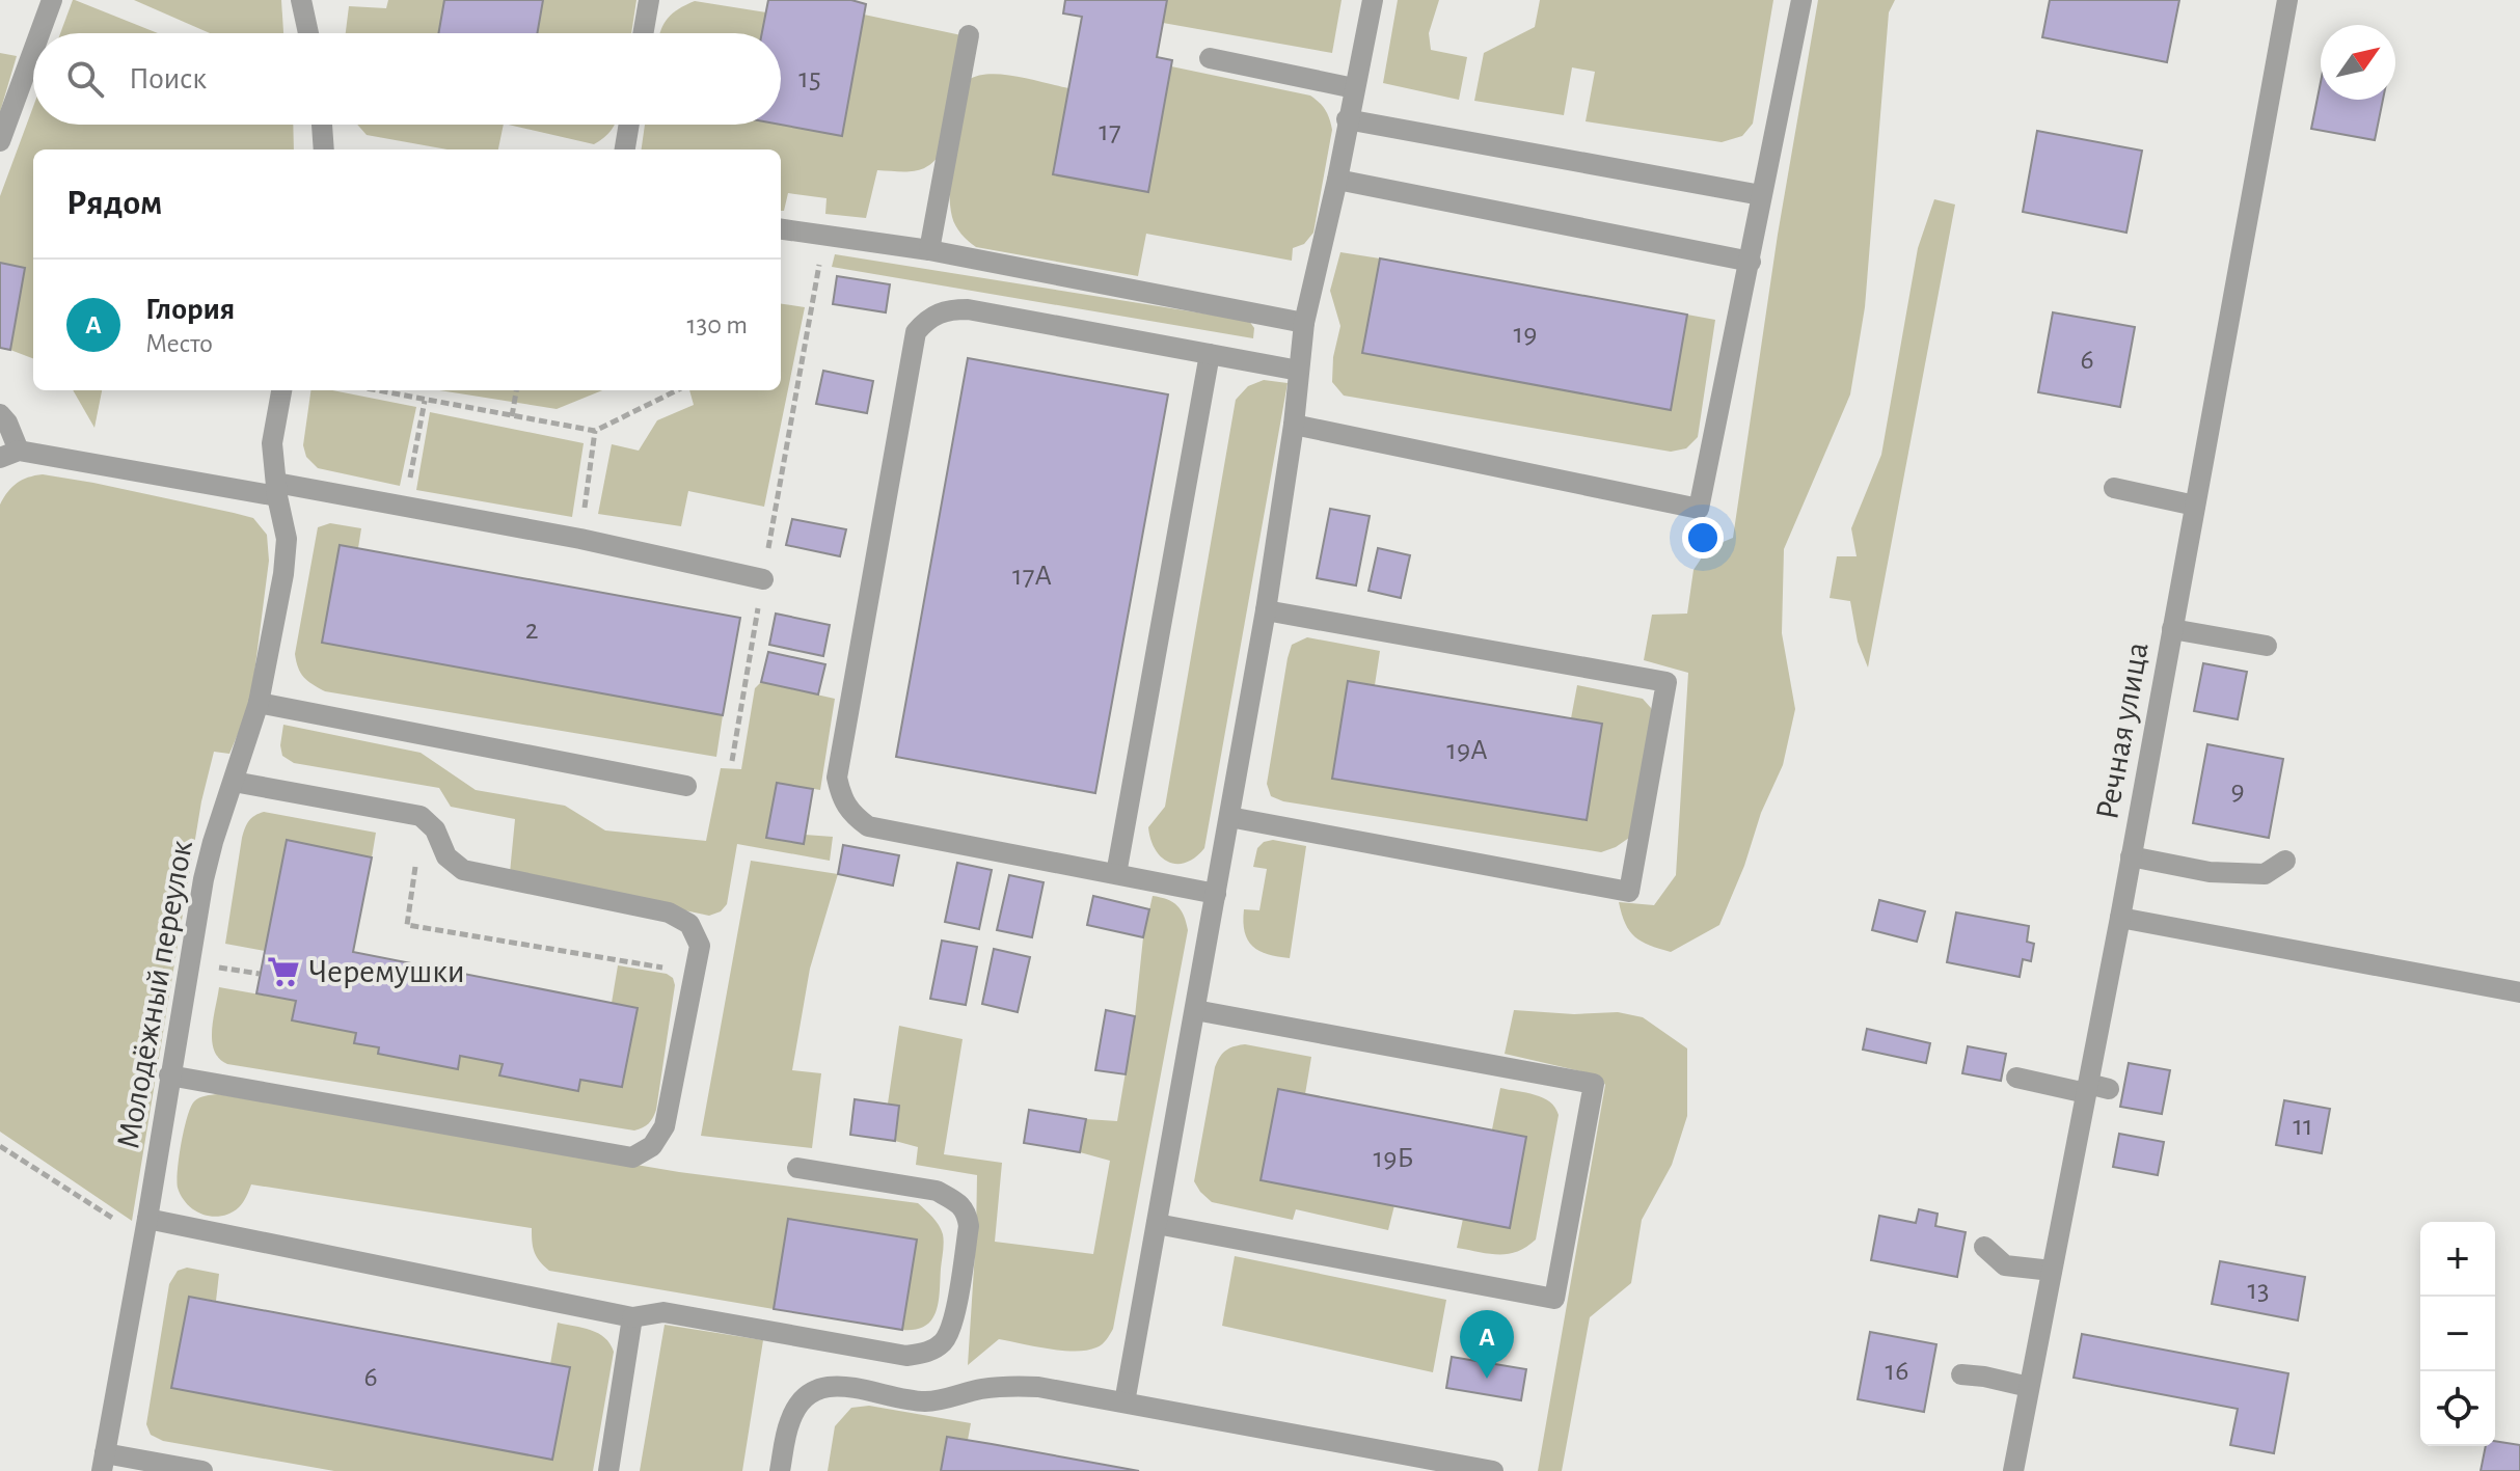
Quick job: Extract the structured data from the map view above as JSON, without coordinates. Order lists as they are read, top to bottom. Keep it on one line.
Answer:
{"streets":{"street":["Речная улица","Молодёжный переулок"]},"places":{"supermarket":["Черемушки"]},"house_numbers":["15","17","19","6","17А","2","19А","9","11","19Б","13","16","6"],"north":"top right","page":{"search":"Поиск","heading":"Рядом","list":[{"mark":"A","name":"Глория","note":"Место","value":"130 m"}],"map_buttons":["+","−"],"pins":"A"}}
